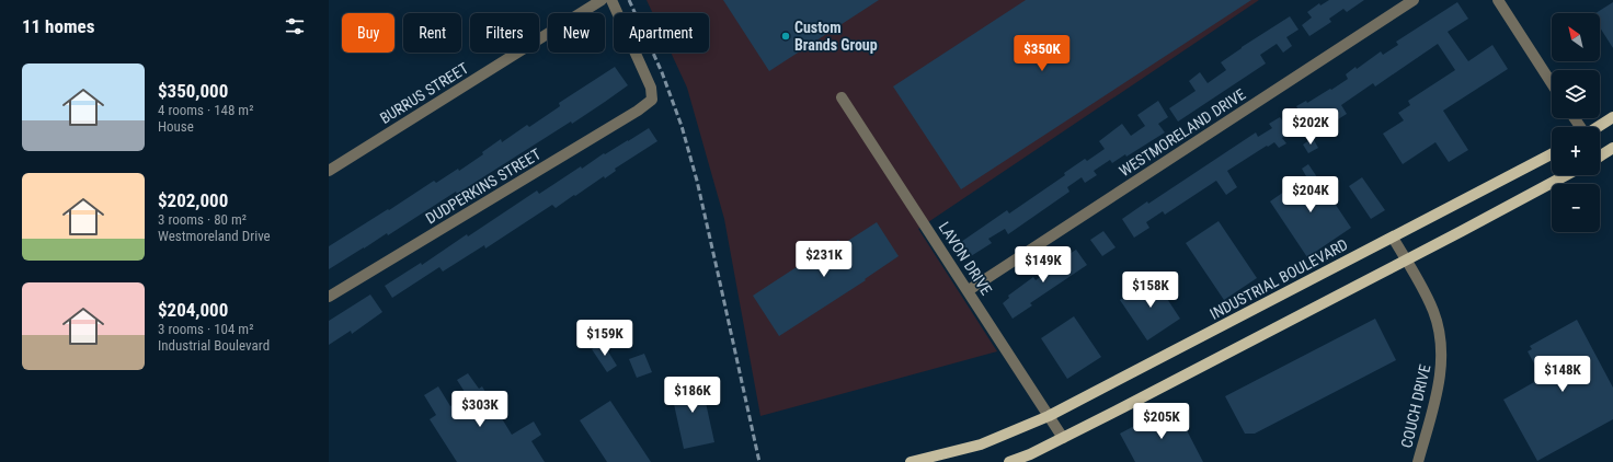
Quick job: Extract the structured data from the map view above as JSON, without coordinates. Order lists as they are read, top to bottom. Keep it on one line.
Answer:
{"streets":{"main road":["INDUSTRIAL BOULEVARD"],"street":["BURRUS STREET","WESTMORELAND DRIVE","DUDPERKINS STREET","LAVON DRIVE","COUCH DRIVE"]},"crossings":[["WESTMORELAND DRIVE","LAVON DRIVE"],["LAVON DRIVE","INDUSTRIAL BOULEVARD"],["INDUSTRIAL BOULEVARD","COUCH DRIVE"]],"places":["Custom Brands Group"],"north":"top left","page":{"heading":"11 homes","map_buttons":["+","−"],"chip":["Buy","Rent","Filters","New","Apartment"],"price":["$350K","$202K","$204K","$231K","$149K","$158K","$159K","$148K","$186K","$303K","$205K"],"list":[{"name":"$350,000","note":"4 rooms · 148 m² · House"},{"name":"$202,000","note":"3 rooms · 80 m² · Westmoreland Drive"},{"name":"$204,000","note":"3 rooms · 104 m² · Industrial Boulevard"}]}}
